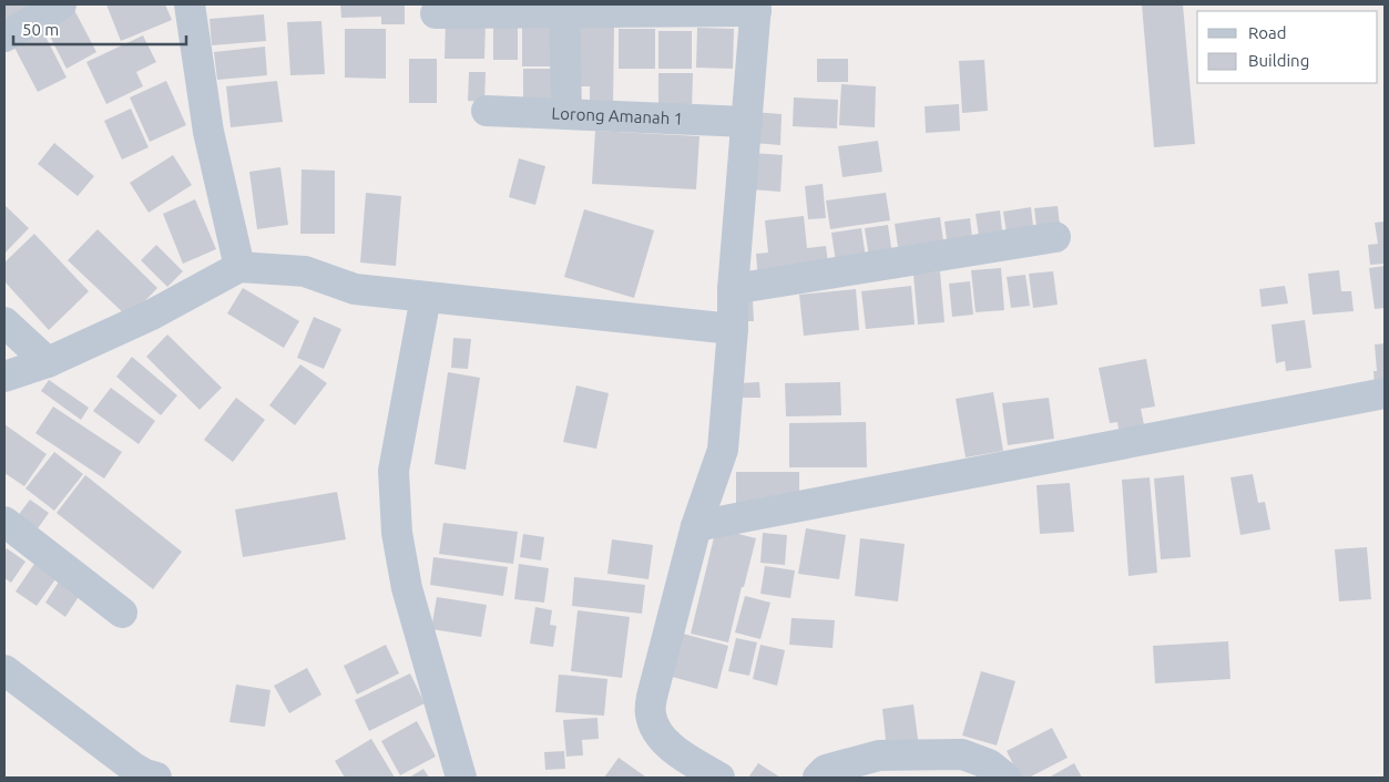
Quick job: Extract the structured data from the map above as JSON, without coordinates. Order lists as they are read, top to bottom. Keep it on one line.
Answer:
{"streets":{"street":["Lorong Amanah 1"]},"legend":["Road","Building"],"scale_bar":"50 m"}
